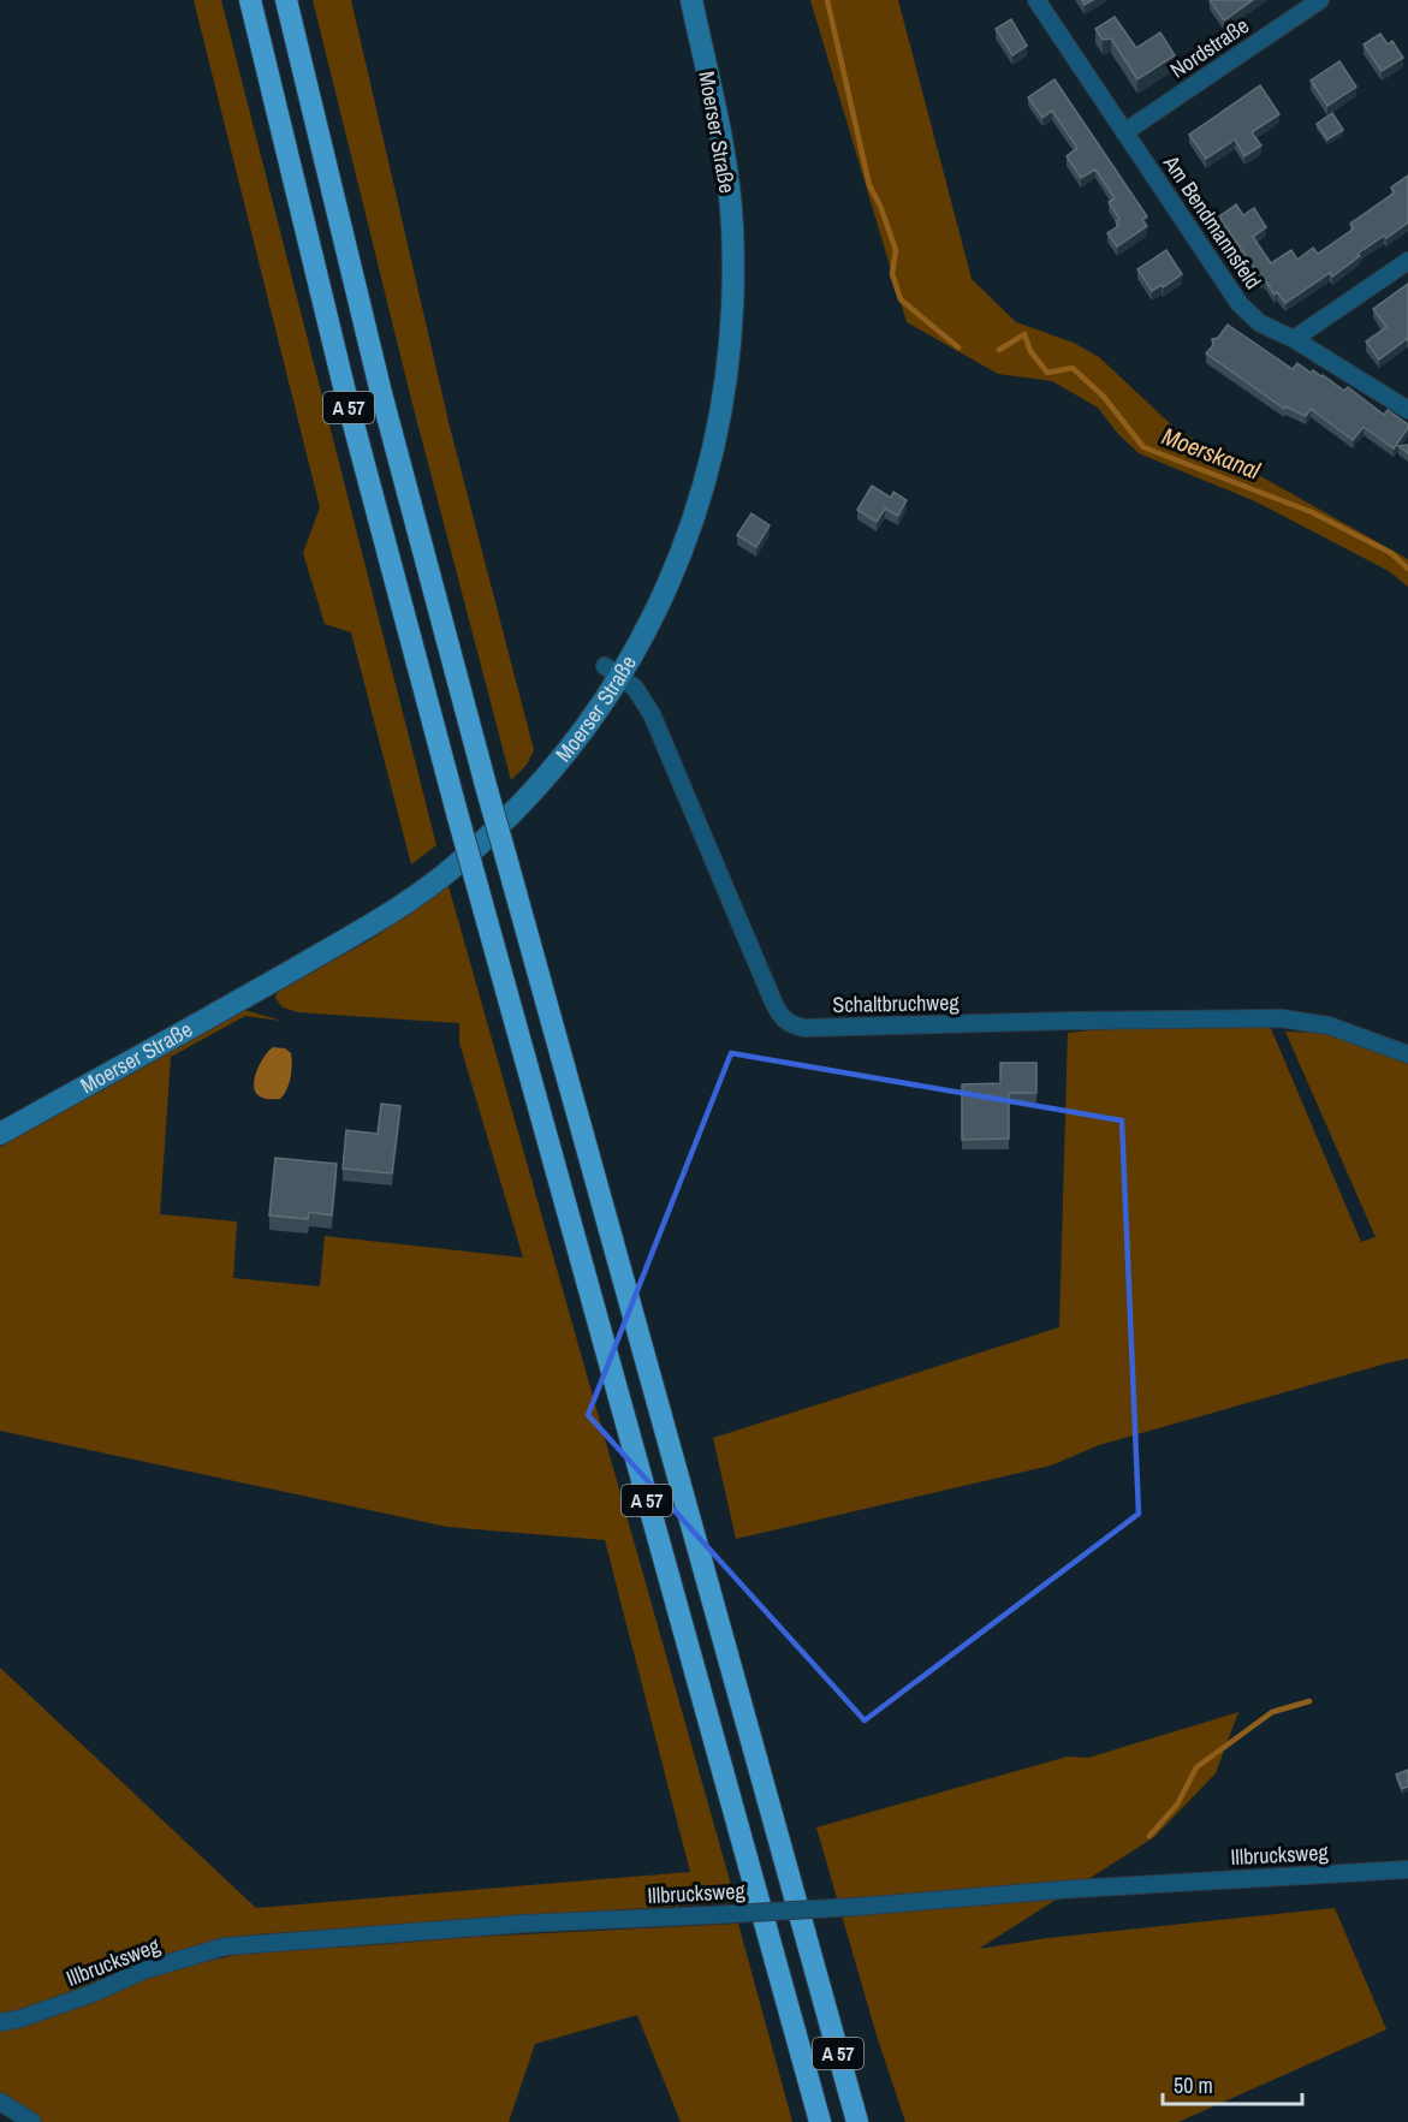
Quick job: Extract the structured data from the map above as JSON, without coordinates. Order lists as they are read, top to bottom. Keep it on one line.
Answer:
{"streets":{"highway":["A 57"],"street":["Nordstraße","Moerser Straße","Am Bendmannsfeld","Schaltbruchweg","Illbrucksweg"]},"crossings":[["Nordstraße","Am Bendmannsfeld"],["Moerser Straße","Schaltbruchweg"]],"water":["Moerskanal"],"scale_bar":"50 m"}
